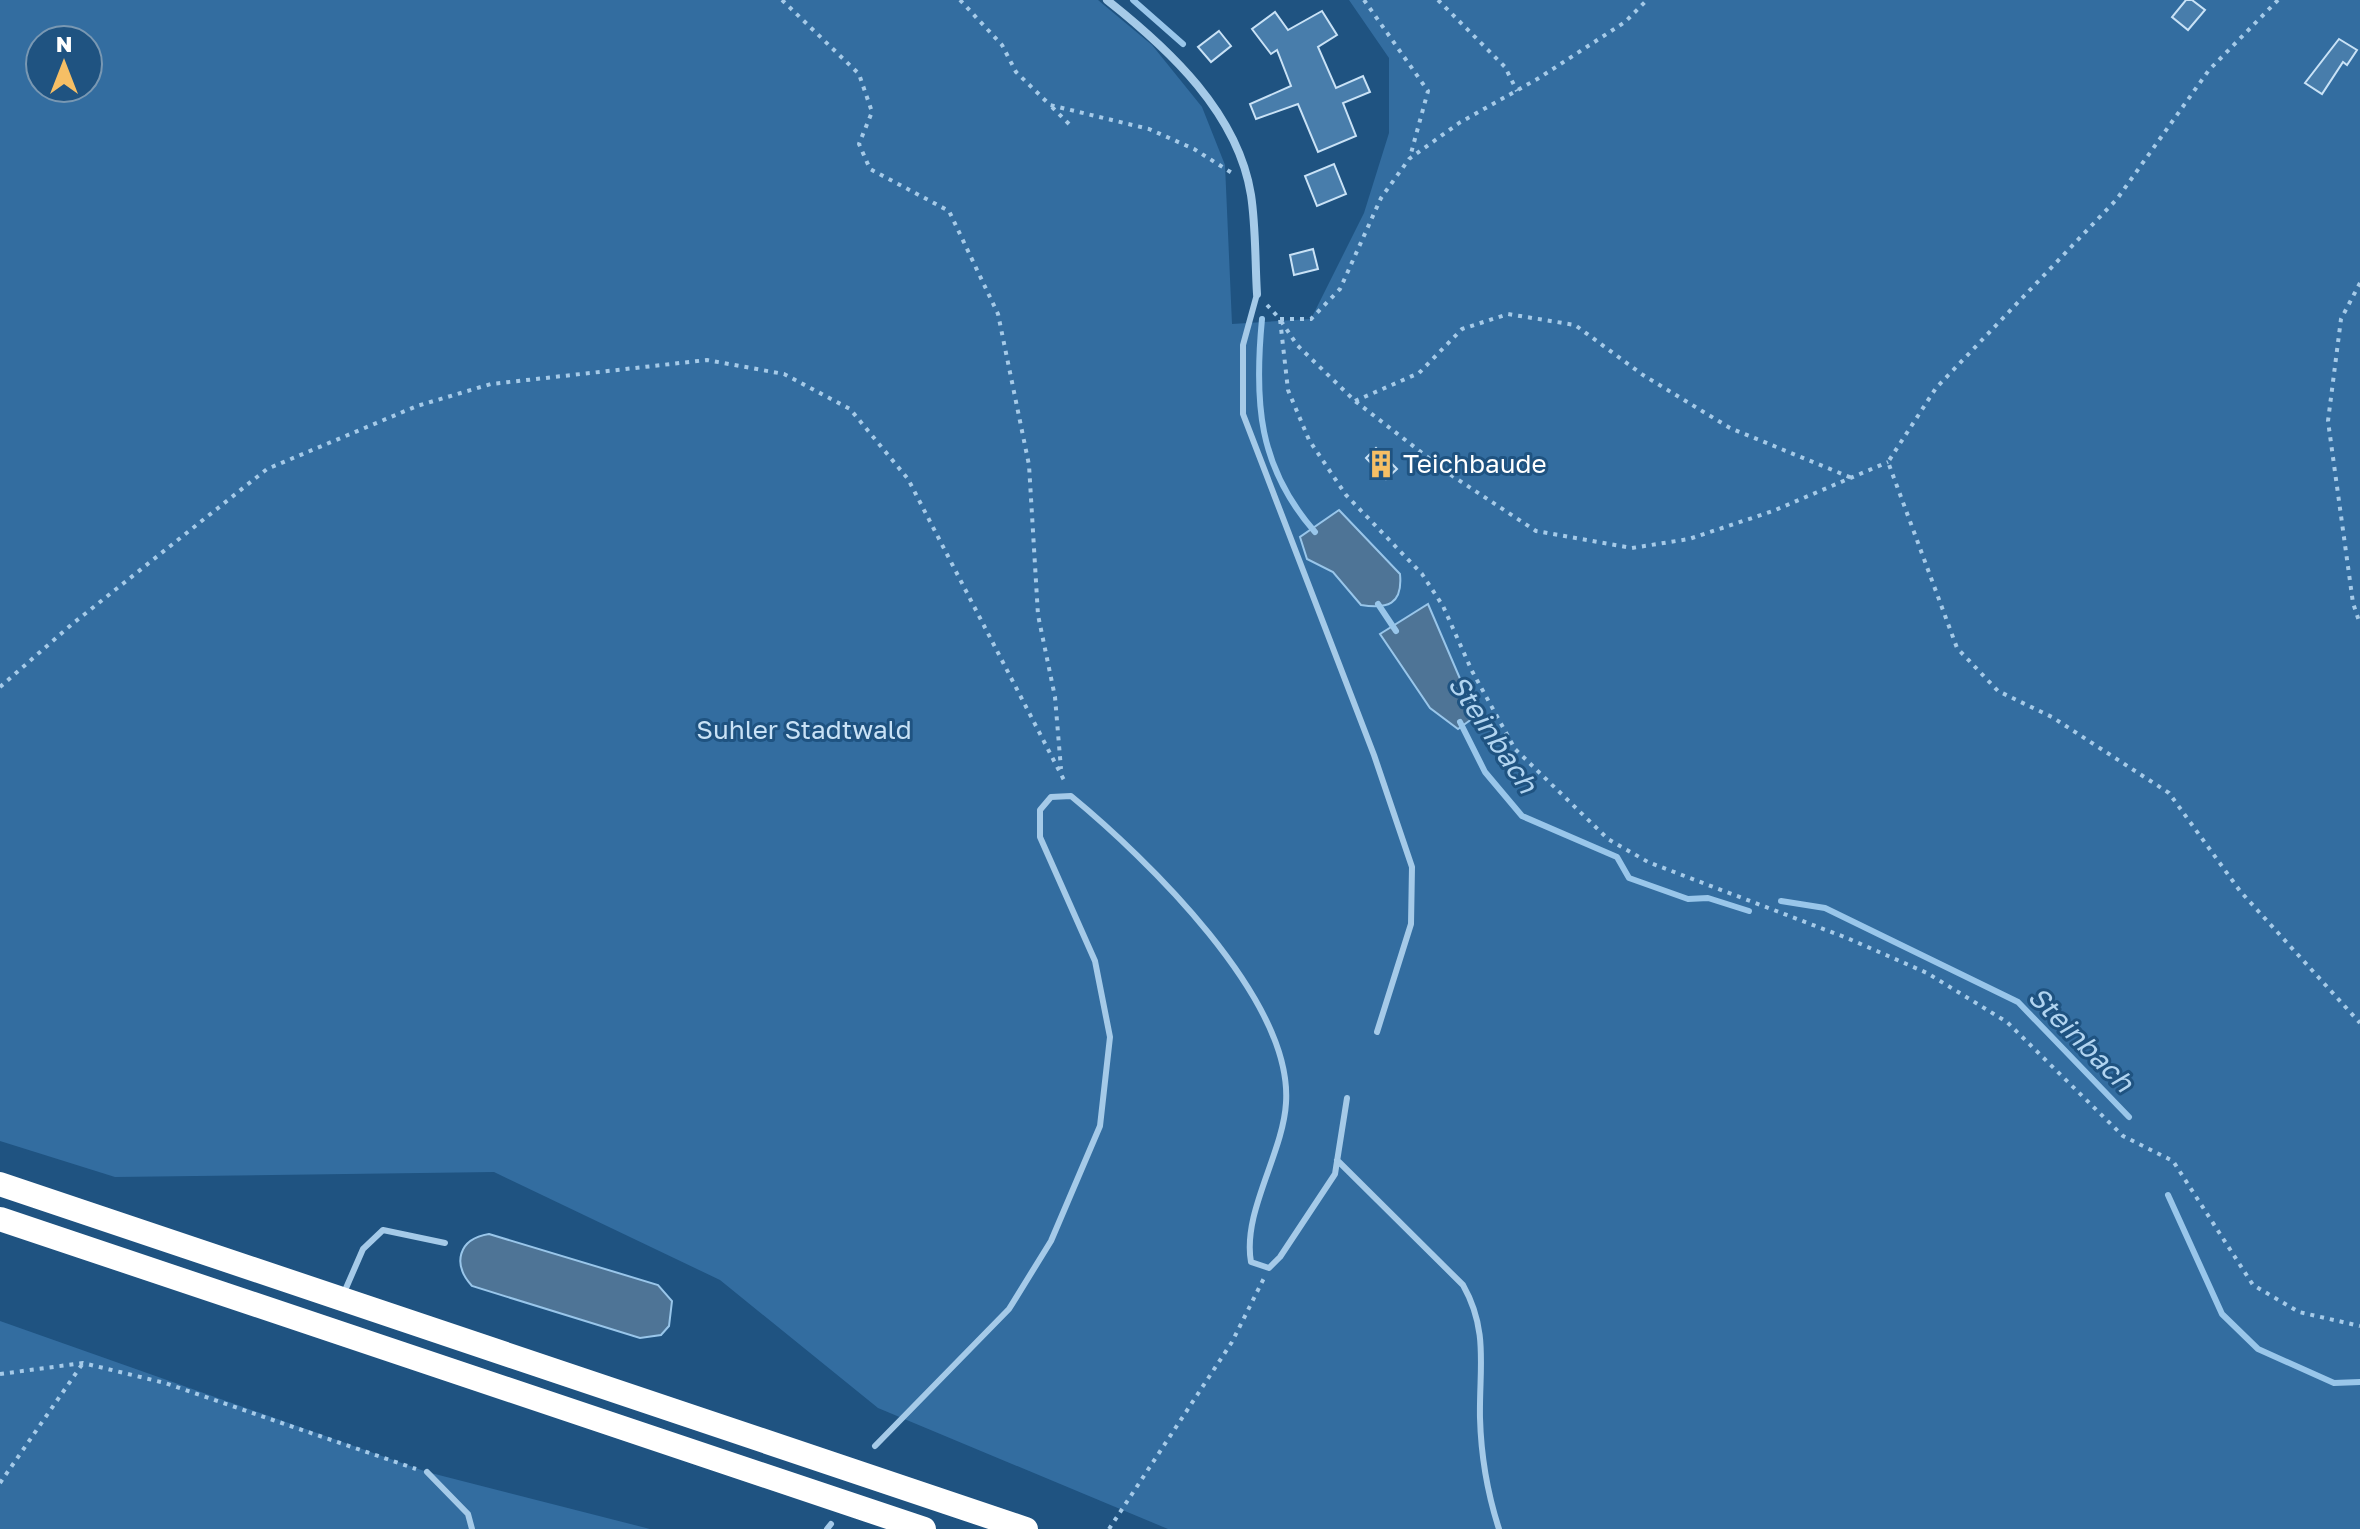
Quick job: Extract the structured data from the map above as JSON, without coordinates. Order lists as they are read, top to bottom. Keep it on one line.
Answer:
{"water":["Steinbach"],"parks":["Suhler Stadtwald"],"places":{"building":["Teichbaude"]},"north":"top"}
